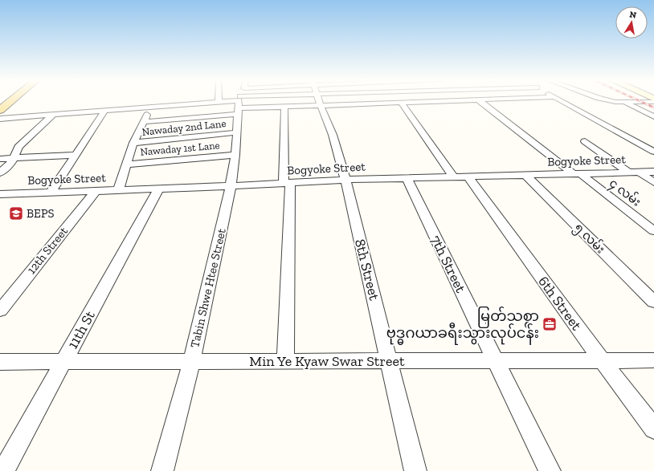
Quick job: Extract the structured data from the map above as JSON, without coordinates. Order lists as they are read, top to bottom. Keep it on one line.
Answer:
{"streets":{"street":["Nawaday 2nd Lane","Nawaday 1st Lane","Bogyoke Street","၄ လမ်း","၅ လမ်း","12th Street","7th Street","8th Street","Tabin Shwe Htee Street","6th Street","11th St","Min Ye Kyaw Swar Street"]},"crossings":[["Nawaday 2nd Lane","Tabin Shwe Htee Street"],["Nawaday 1st Lane","Tabin Shwe Htee Street"],["Bogyoke Street","၄ လမ်း"],["Bogyoke Street","၅ လမ်း"],["Bogyoke Street","12th Street"],["Bogyoke Street","7th Street"],["Bogyoke Street","8th Street"],["Bogyoke Street","Tabin Shwe Htee Street"],["Bogyoke Street","6th Street"],["Bogyoke Street","11th St"],["7th Street","Min Ye Kyaw Swar Street"],["8th Street","Min Ye Kyaw Swar Street"],["Tabin Shwe Htee Street","Min Ye Kyaw Swar Street"],["6th Street","Min Ye Kyaw Swar Street"],["11th St","Min Ye Kyaw Swar Street"]],"places":{"school or university":["BEPS"],"office":["မြတ်သစ္စာ ဗုဒ္ဓဂယာခရီးသွားလုပ်ငန်း"]},"north":"top"}
